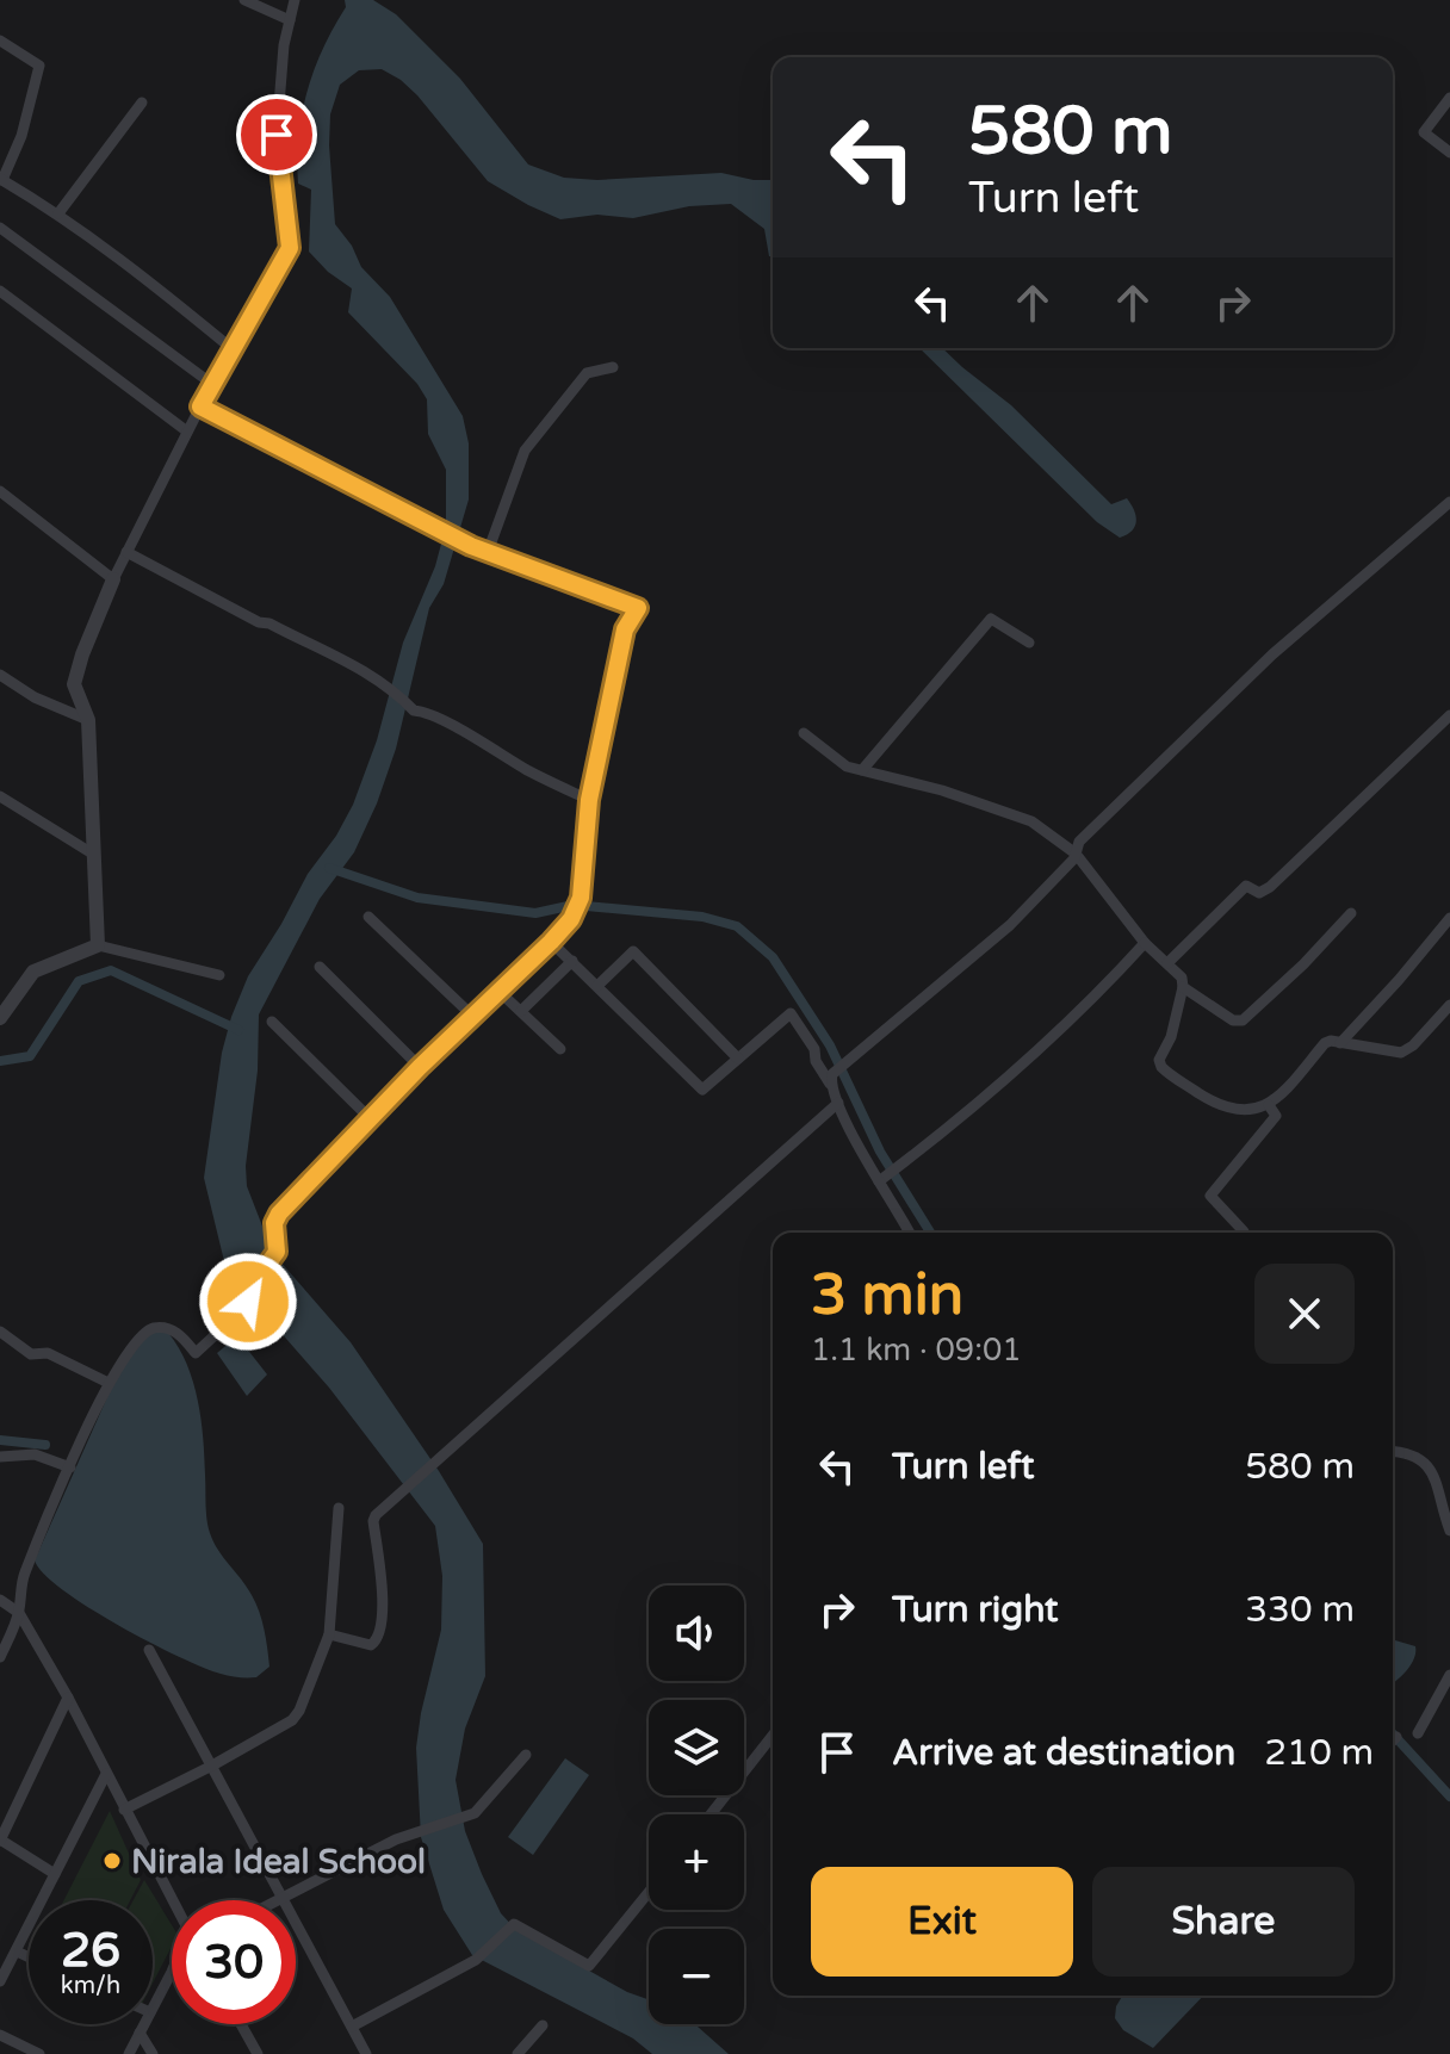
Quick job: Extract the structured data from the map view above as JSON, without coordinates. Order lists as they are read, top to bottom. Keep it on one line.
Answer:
{"places":["Nirala Ideal School"],"page":{"turn":["580 m","Turn left"],"heading":["3 min","1.1 km · 09:01"],"list":[{"name":"Turn left","value":"580 m"},{"name":"Turn right","value":"330 m"},{"name":"Arrive at destination","value":"210 m"}],"map_buttons":["+","−"],"buttons":["Exit","Share"],"speed":"26 km/h","limit":"30"}}
